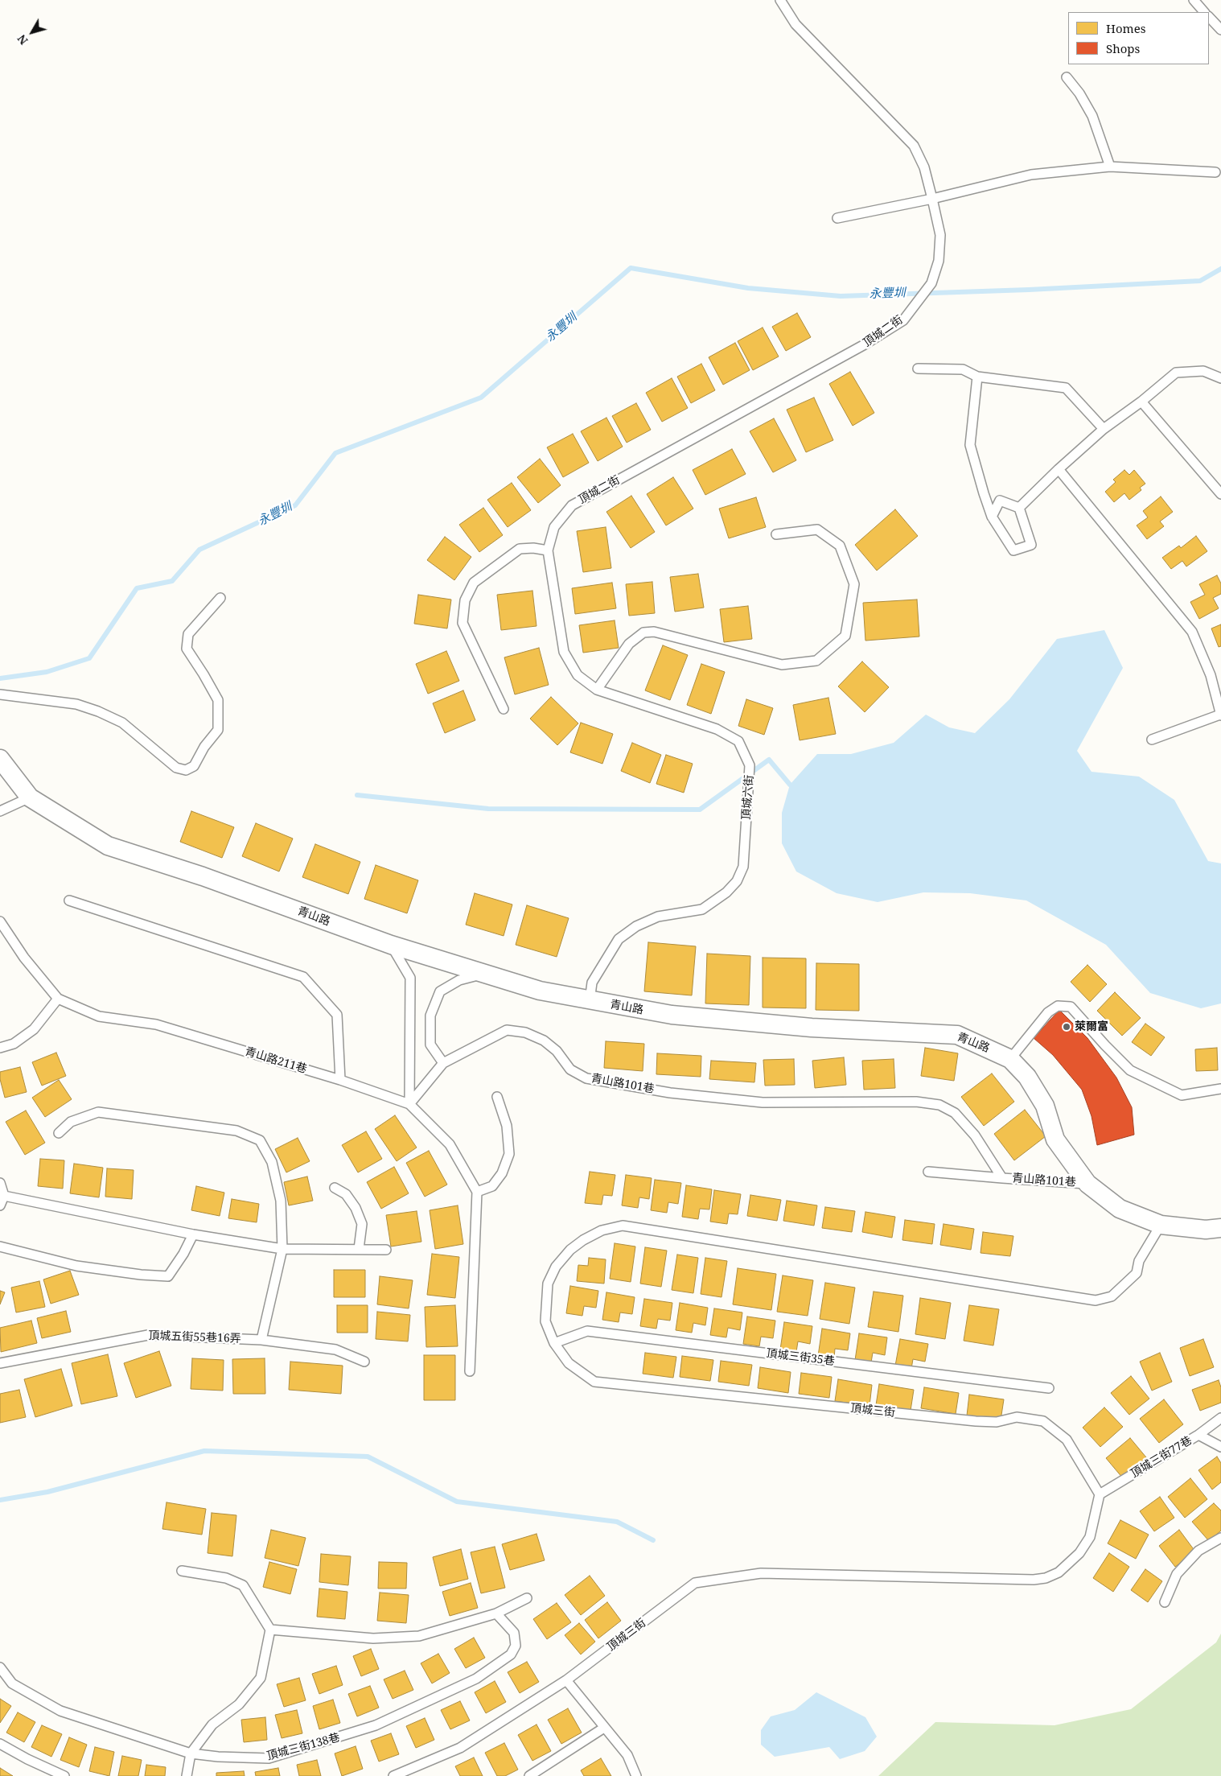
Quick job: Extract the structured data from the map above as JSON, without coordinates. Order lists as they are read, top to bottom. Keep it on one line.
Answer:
{"streets":{"street":["青山路"],"lane":["頂城二街","頂城六街","青山路211巷","青山路101巷","頂城五街55巷16弄","頂城三街35巷","頂城三街","頂城三街77巷","頂城三街138巷"]},"crossings":[["頂城二街","頂城六街"],["頂城六街","青山路"],["青山路","青山路101巷"],["青山路","頂城三街"],["青山路211巷","青山路101巷"],["頂城三街35巷","頂城三街"],["頂城三街","頂城三街77巷"]],"water":["永豐圳"],"places":["萊爾富"],"legend":["Homes","Shops"],"north":"bottom left"}
